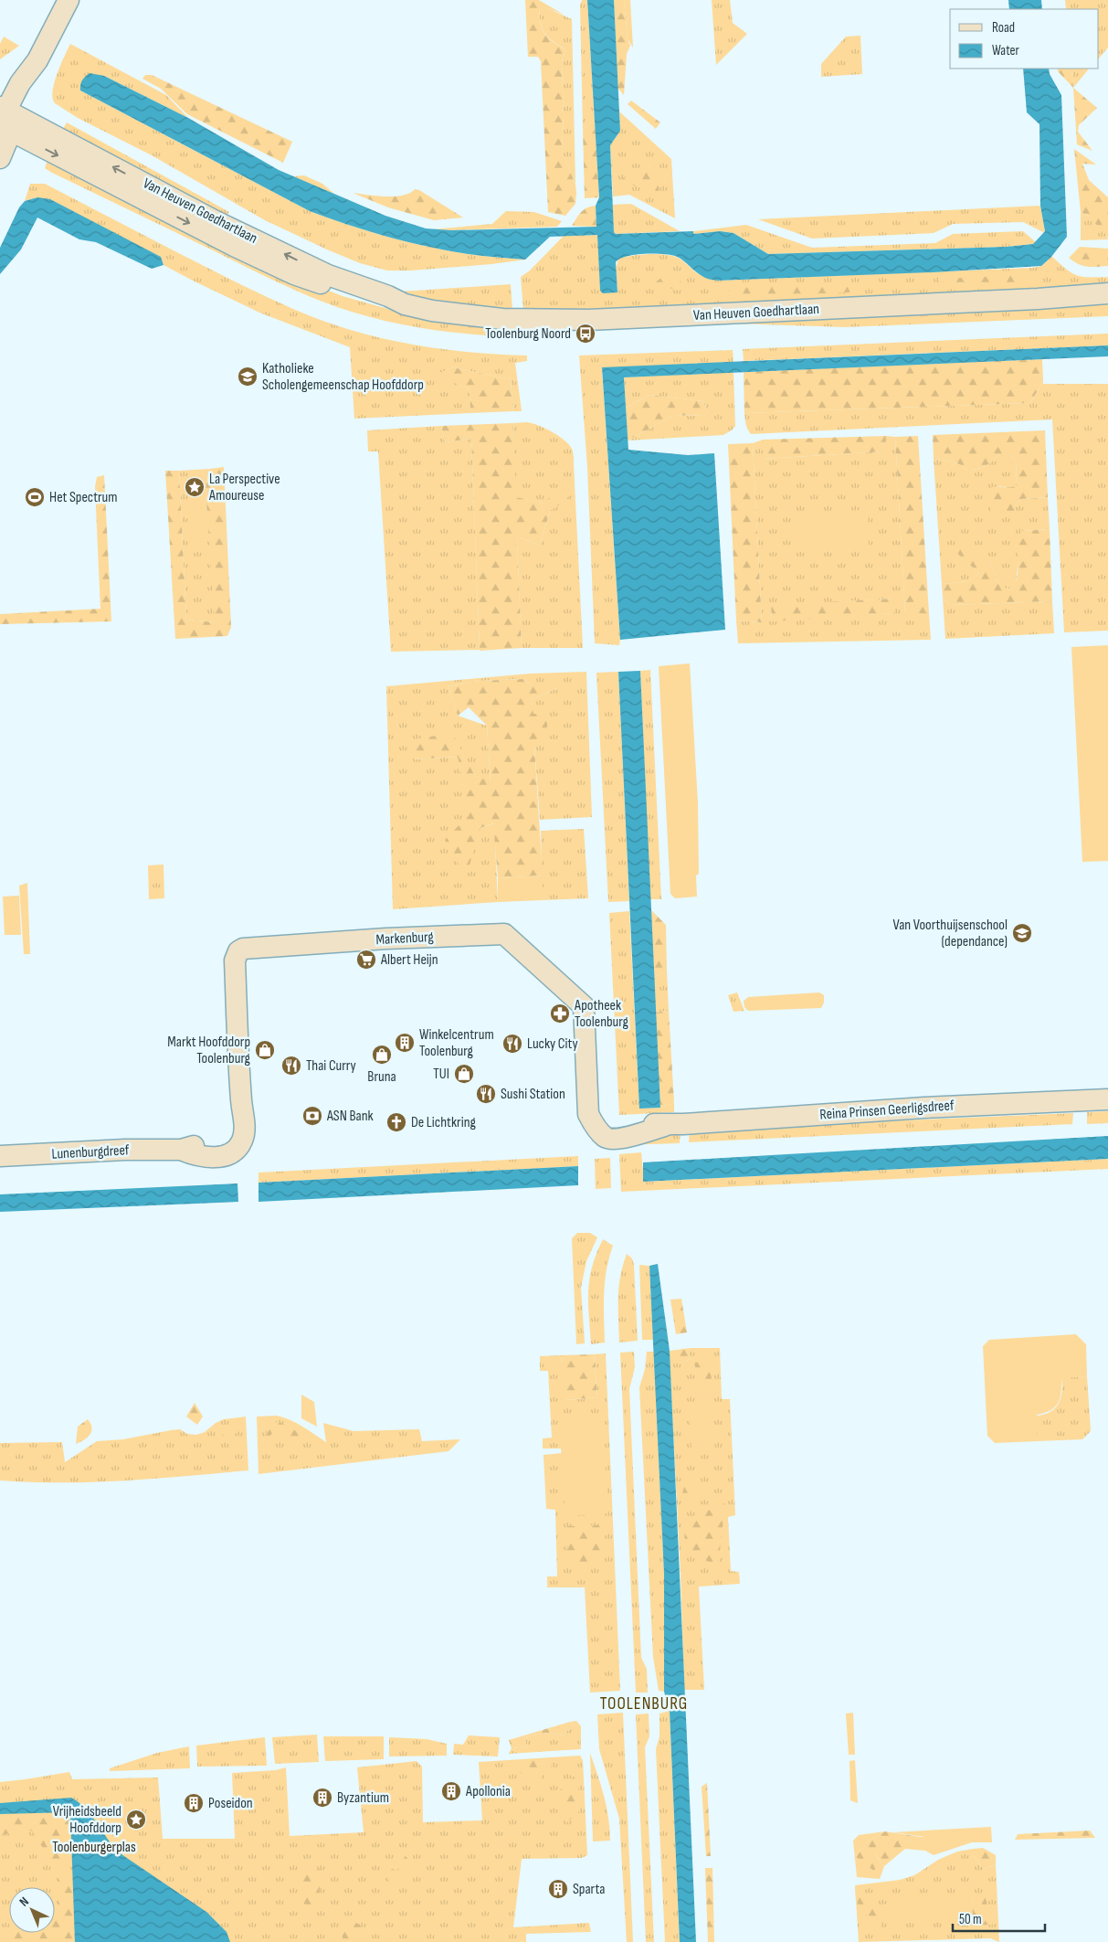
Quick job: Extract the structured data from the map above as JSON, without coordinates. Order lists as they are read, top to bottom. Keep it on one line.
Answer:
{"streets":{"street":["Van Heuven Goedhartlaan","Markenburg","Reina Prinsen Geerligsdreef","Lunenburgdreef"]},"crossings":[["Markenburg","Reina Prinsen Geerligsdreef"],["Markenburg","Lunenburgdreef"]],"districts":["TOOLENBURG"],"parks":["Toolenburgerplas"],"places":{"bus stop":["Toolenburg Noord"],"school or university":["Katholieke Scholengemeenschap Hoofddorp","Van Voorthuijsenschool (dependance)"],"place":["La Perspective Amoureuse","Vrijheidsbeeld Hoofddorp"],"sports":["Het Spectrum"],"supermarket":["Albert Heijn"],"pharmacy":["Apotheek Toolenburg"],"building":["Winkelcentrum Toolenburg","Apollonia","Byzantium","Poseidon","Sparta"],"restaurant":["Lucky City","Thai Curry","Sushi Station"],"shop":["Markt Hoofddorp Toolenburg","Bruna","TUI"],"bank":["ASN Bank"],"church":["De Lichtkring"]},"legend":["Road","Water"],"scale_bar":"50 m","north":"top left"}
